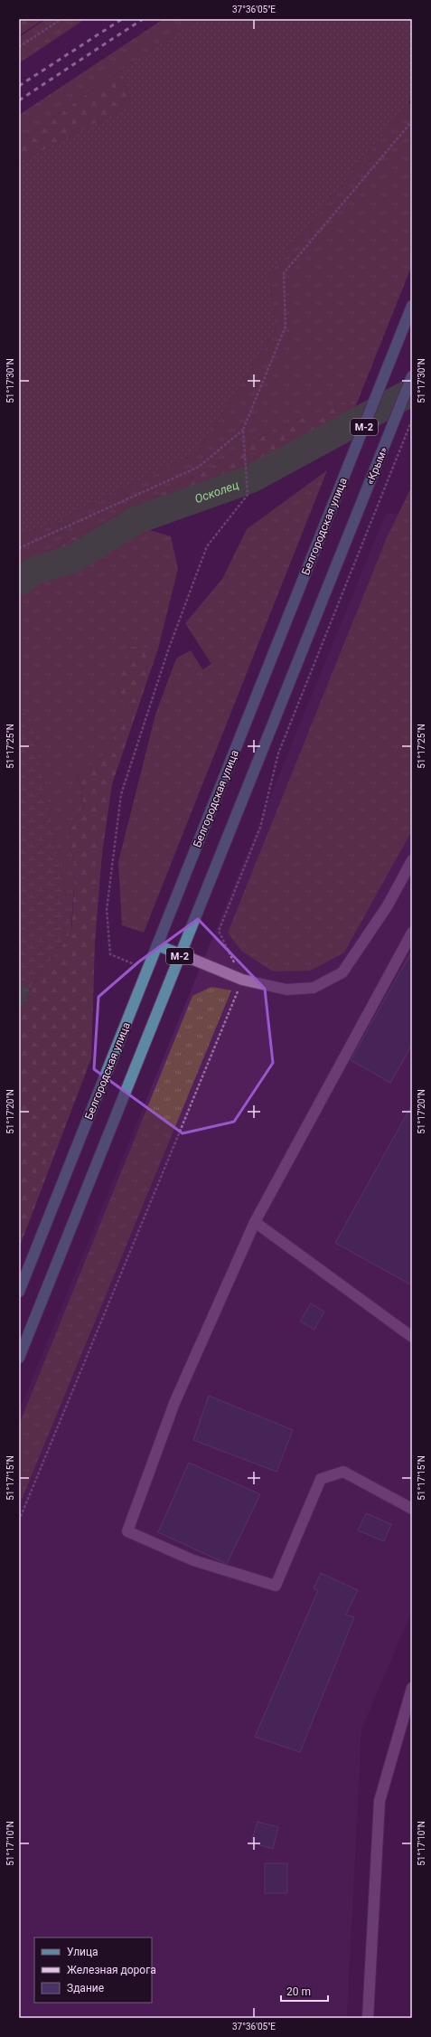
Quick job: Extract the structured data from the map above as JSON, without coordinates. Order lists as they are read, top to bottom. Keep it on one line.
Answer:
{"streets":{"main road":["М-2","«Крым»","Белгородская улица"]},"crossings":[["М-2","«Крым»"]],"water":["Осколец"],"legend":["Улица","Железная дорога","Здание"],"scale_bar":"20 m","coordinates":["37°36'05\"E","51°17'30\"N","51°17'25\"N","51°17'20\"N","51°17'15\"N","51°17'10\"N"]}
